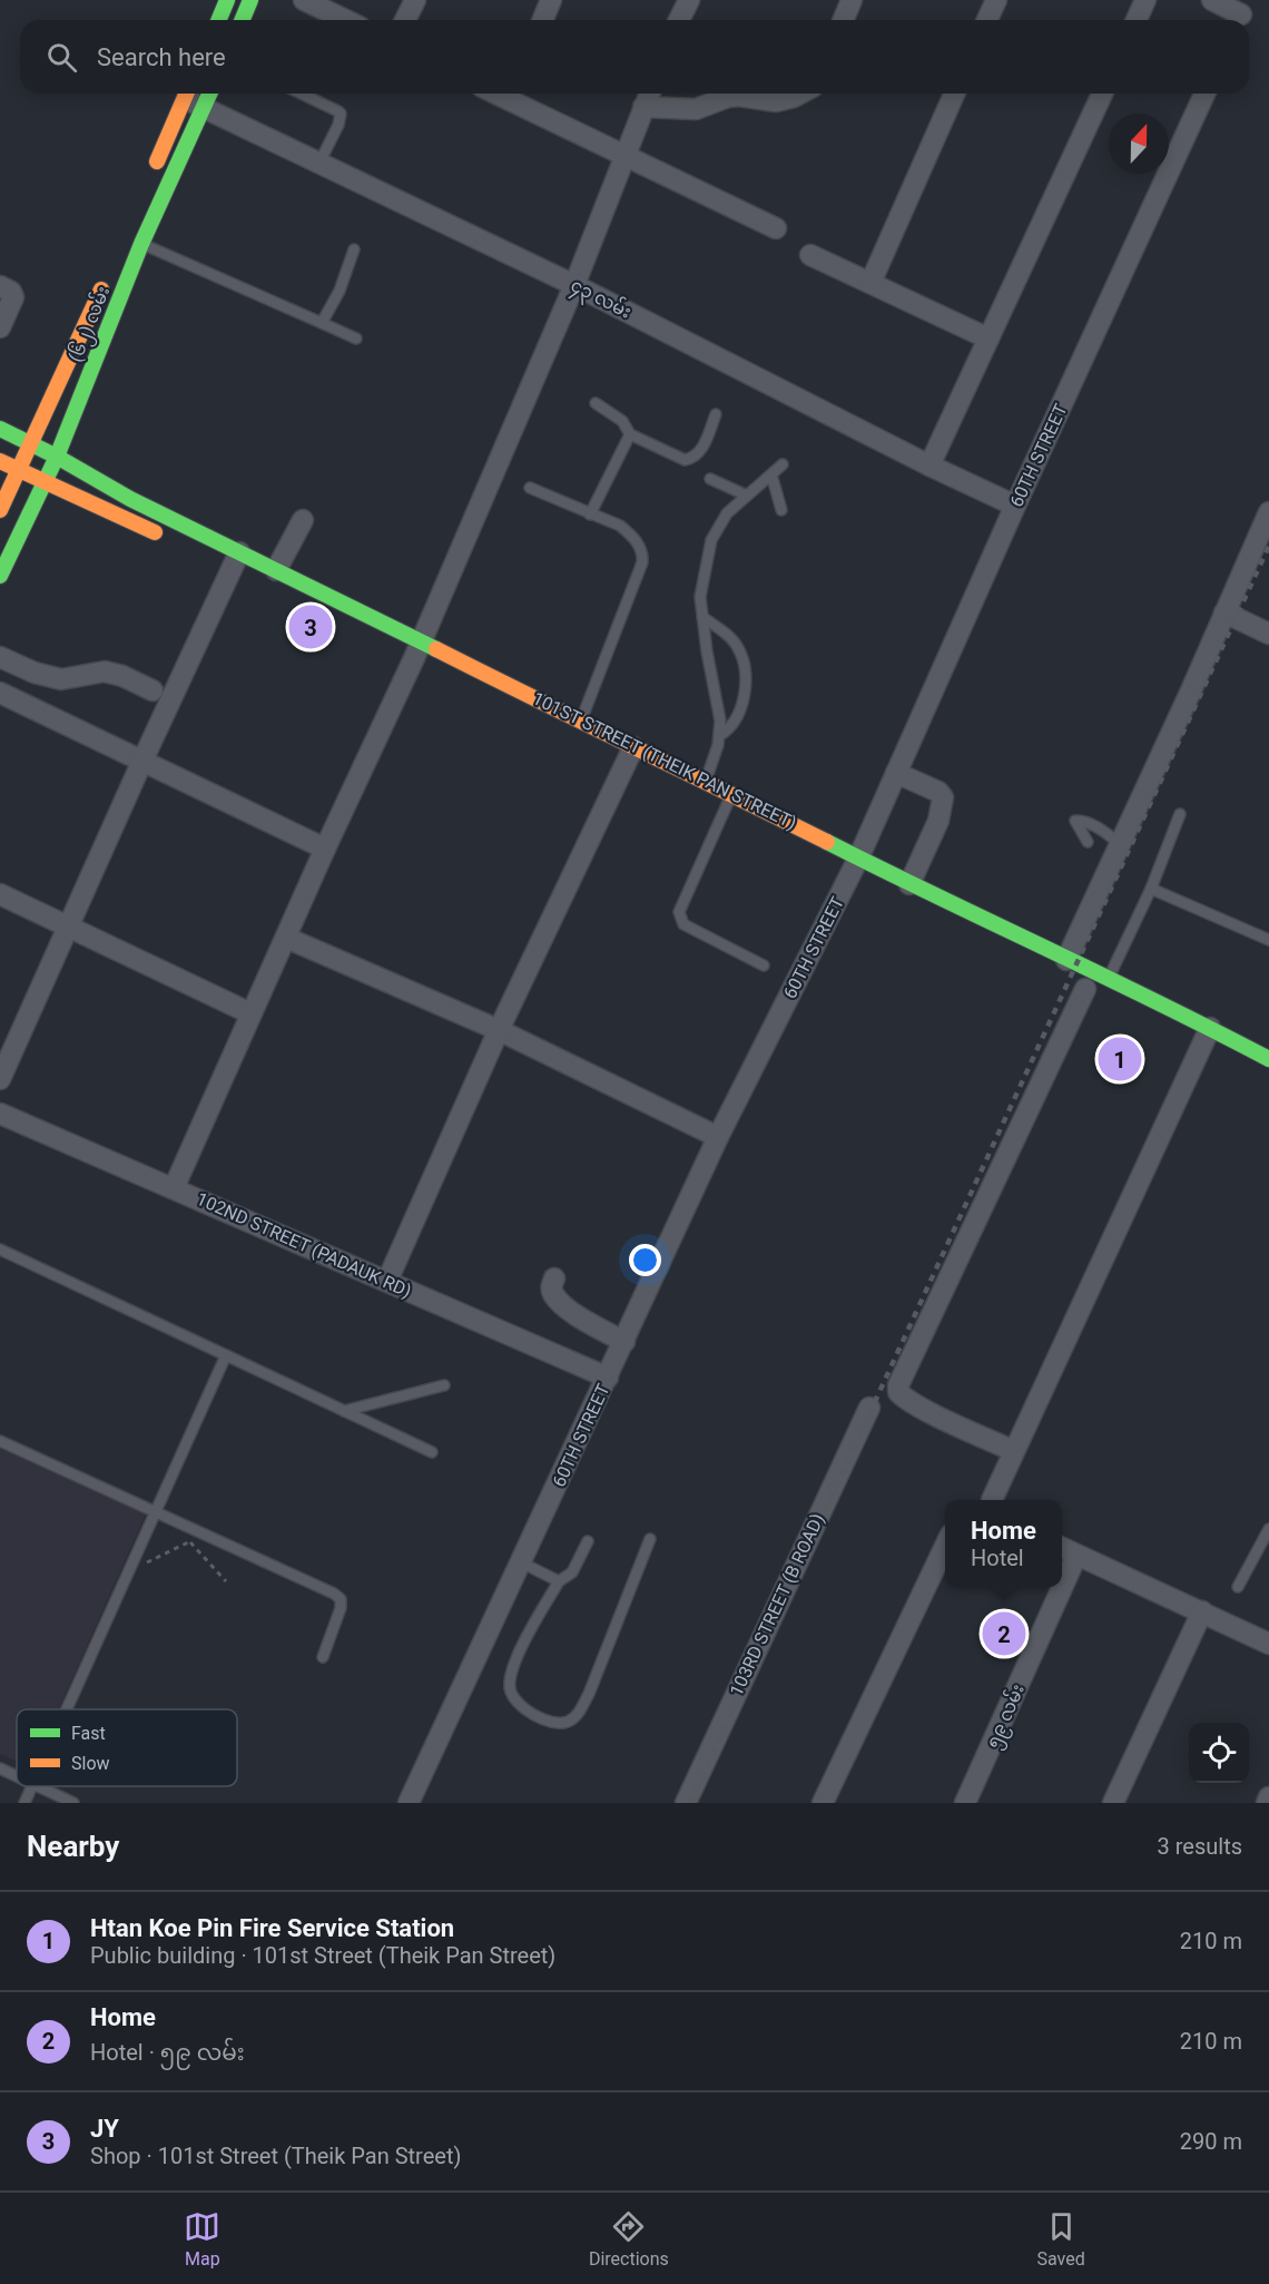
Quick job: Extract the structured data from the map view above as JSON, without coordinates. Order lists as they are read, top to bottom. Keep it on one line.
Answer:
{"streets":{"main road":["(၆၂) လမ်း","101ST STREET (THEIK PAN STREET)"],"street":["၄၃ လမ်း","60TH STREET","102ND STREET (PADAUK RD)","103RD STREET (B ROAD)","၅၉ လမ်း"]},"crossings":[["၄၃ လမ်း","(၆၂) လမ်း"],["၄၃ လမ်း","60TH STREET"],["(၆၂) လမ်း","101ST STREET (THEIK PAN STREET)"],["60TH STREET","101ST STREET (THEIK PAN STREET)"],["60TH STREET","102ND STREET (PADAUK RD)"]],"legend":["Fast","Slow"],"north":"top","page":{"search":"Search here","pins":["3","1","2"],"popup":["Home","Hotel"],"heading":["Nearby","3 results"],"list":[{"mark":"1","name":"Htan Koe Pin Fire Service Station","note":"Public building · 101st Street (Theik Pan Street)","value":"210 m"},{"mark":"2","name":"Home","note":"Hotel · ၅၉ လမ်း","value":"210 m"},{"mark":"3","name":"JY","note":"Shop · 101st Street (Theik Pan Street)","value":"290 m"}],"nav":["Map","Directions","Saved"]}}
